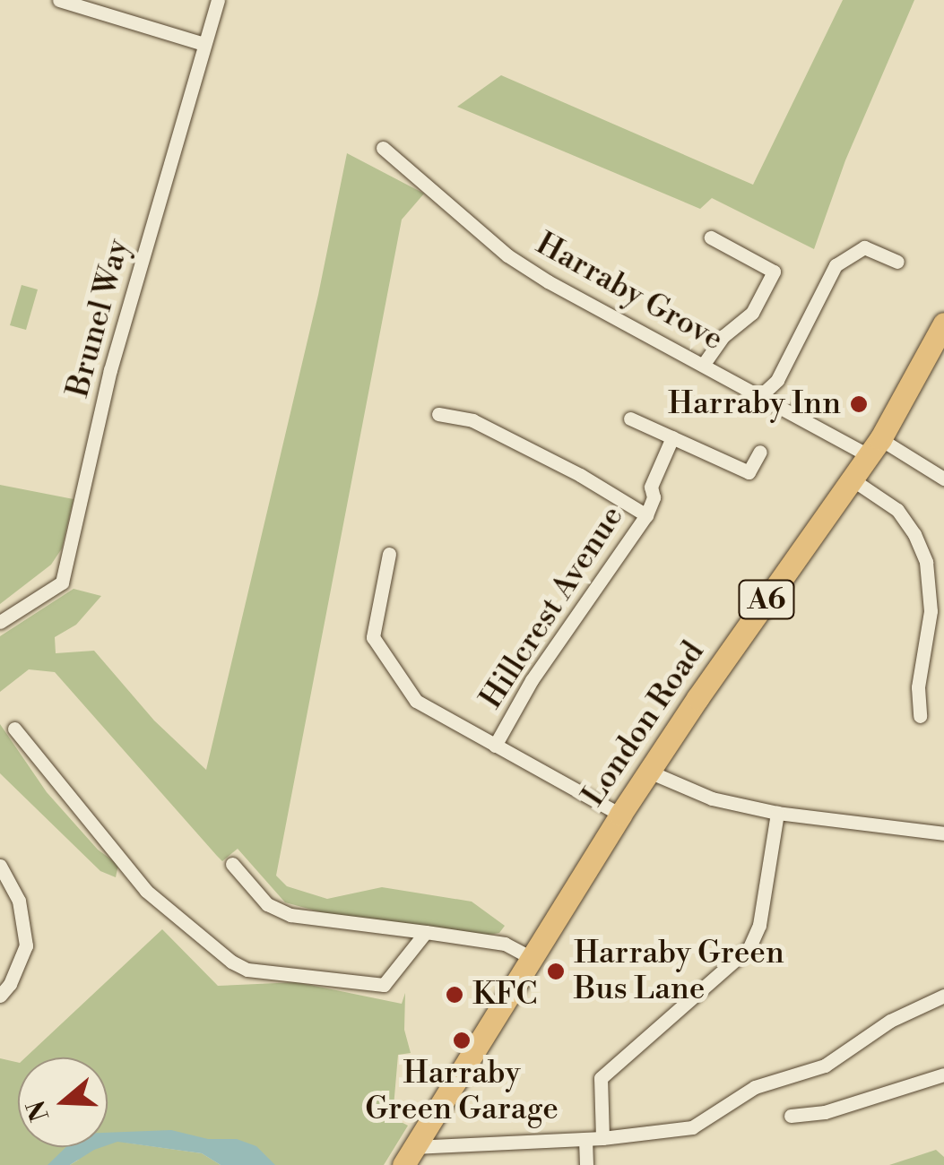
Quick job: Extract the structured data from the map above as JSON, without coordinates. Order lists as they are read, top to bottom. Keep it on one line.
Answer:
{"streets":{"main road":["A6","London Road"],"street":["Harraby Grove","Brunel Way","Hillcrest Avenue"]},"crossings":[["Harraby Grove","London Road"],["Hillcrest Avenue","London Road"]],"places":["Harraby Inn","Harraby Green Bus Lane","KFC","Harraby Green Garage"],"north":"left"}
